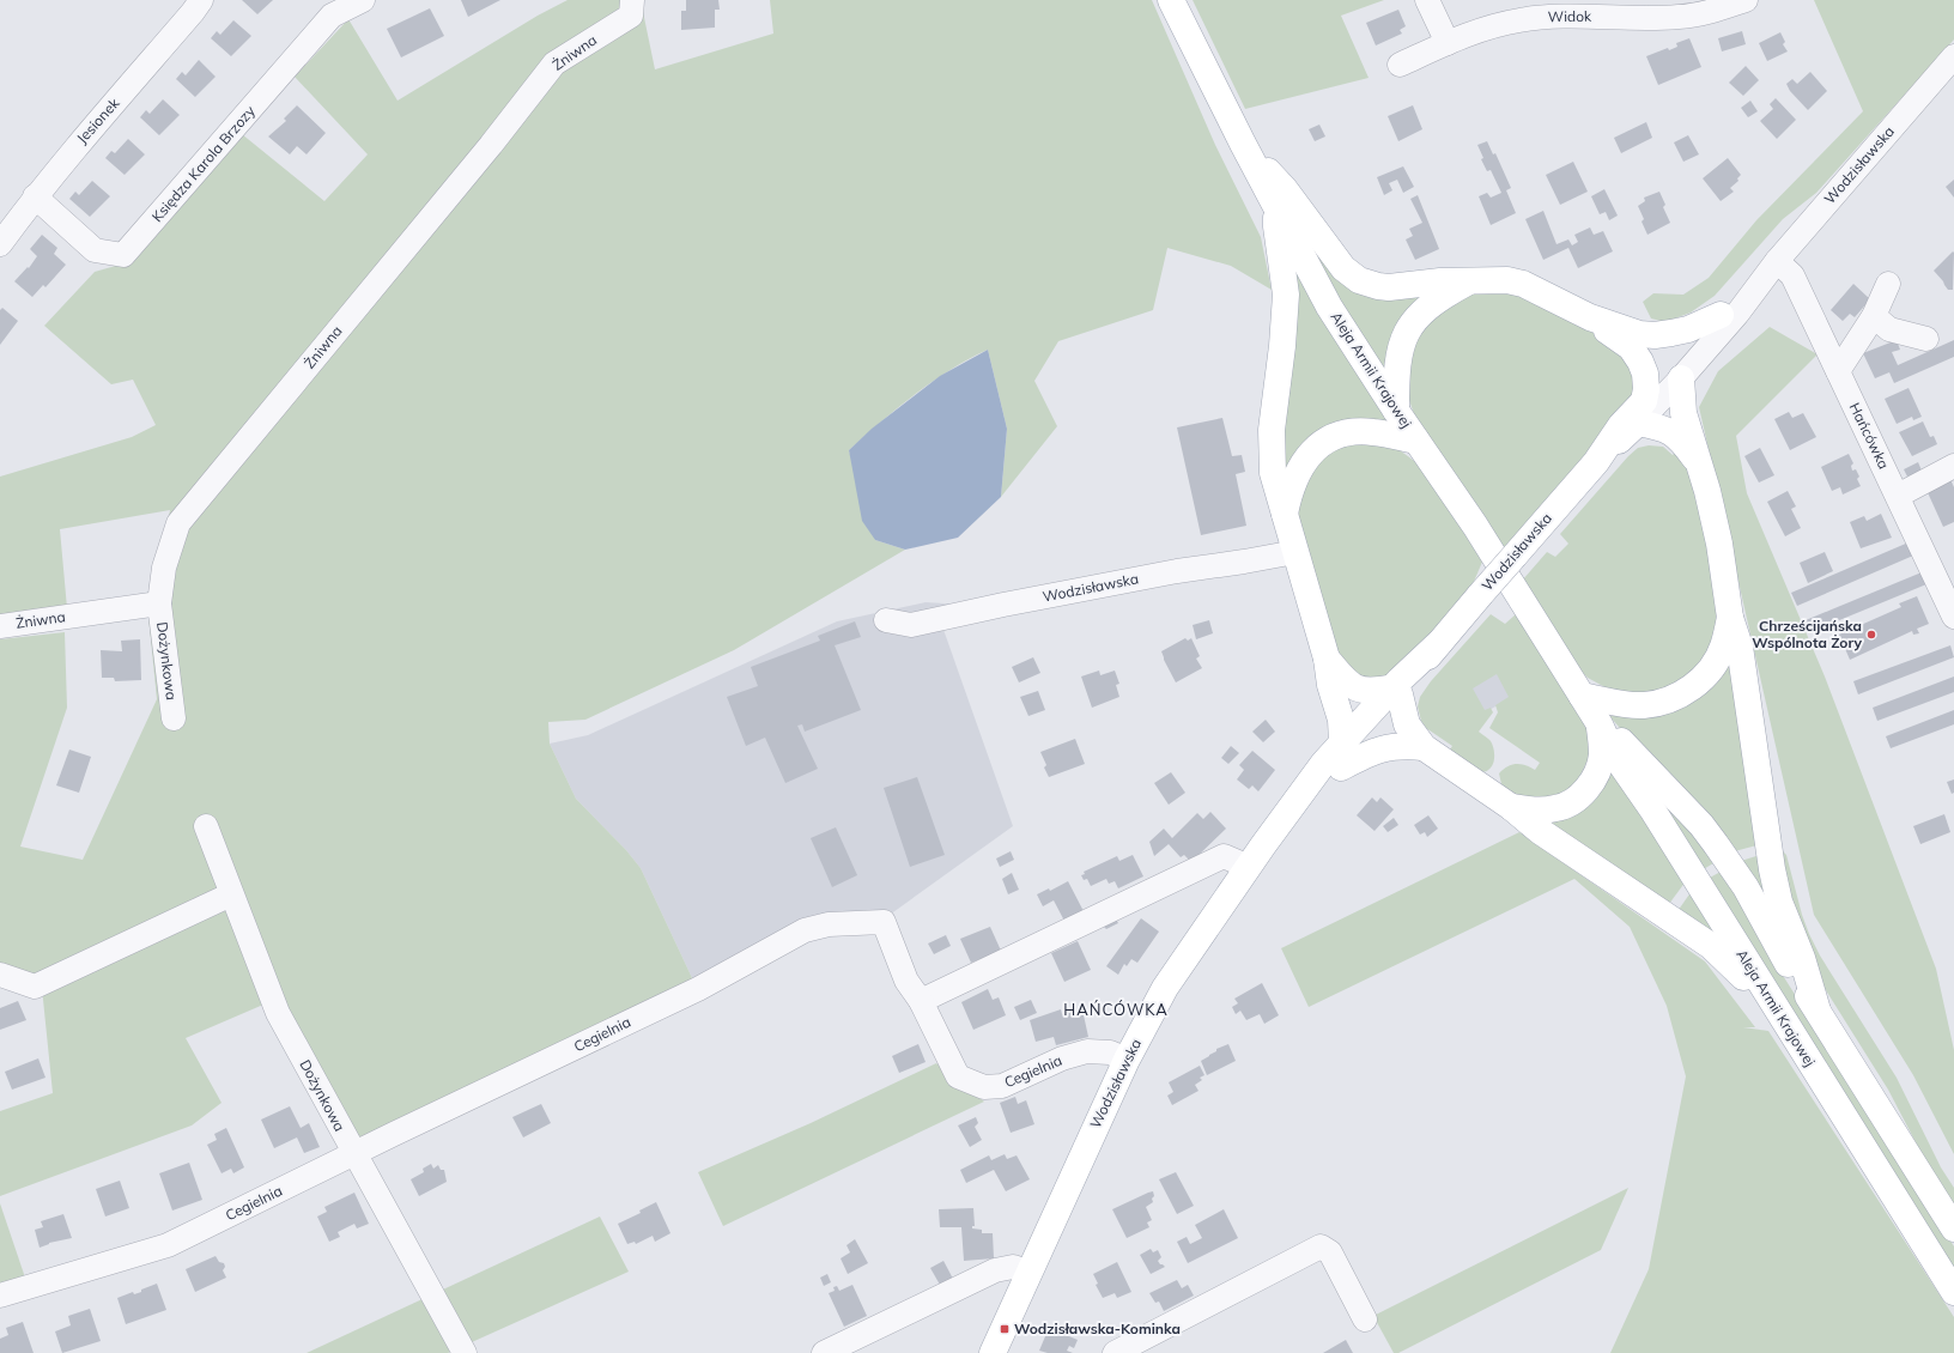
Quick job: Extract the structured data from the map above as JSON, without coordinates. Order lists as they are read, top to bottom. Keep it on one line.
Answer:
{"streets":{"main road":["Wodzisławska","Aleja Armii Krajowej"],"street":["Widok","Żniwna","Jesionek","Księdza Karola Brzozy","Hańcówka","Dożynkowa","Cegielnia"]},"crossings":[["Żniwna","Dożynkowa"],["Jesionek","Księdza Karola Brzozy"],["Wodzisławska","Hańcówka"],["Wodzisławska","Cegielnia"],["Dożynkowa","Cegielnia"]],"districts":["HAŃCÓWKA"],"places":{"other":["Chrześcijańska Wspólnota Żory"],"transit":["Wodzisławska-Kominka"]}}
